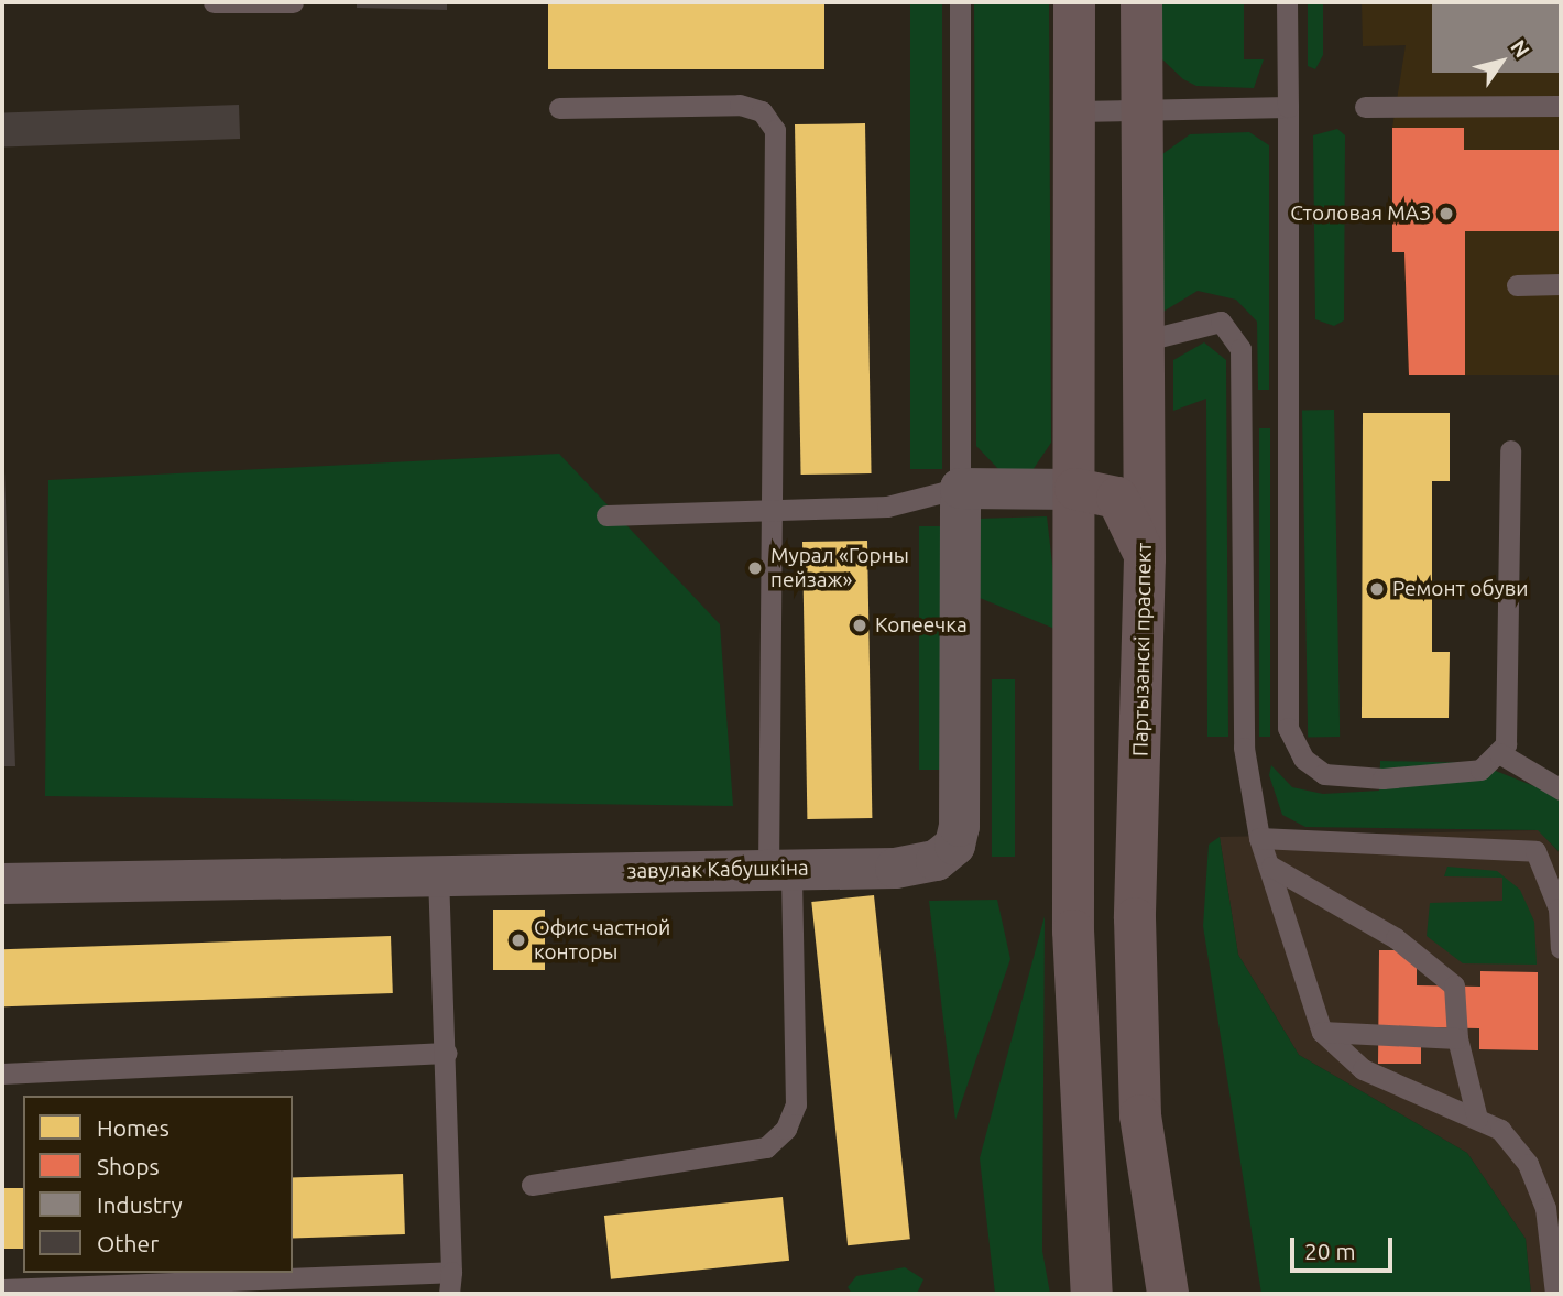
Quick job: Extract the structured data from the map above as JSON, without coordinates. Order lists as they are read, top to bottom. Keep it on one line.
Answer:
{"streets":{"main road":["Партызанскі праспект"],"street":["завулак Кабушкіна"]},"places":["Столовая МАЗ","Мурал «Горны пейзаж»","Ремонт обуви","Копеечка","Офис частной конторы"],"legend":["Homes","Shops","Industry","Other"],"scale_bar":"20 m","north":"top right"}
